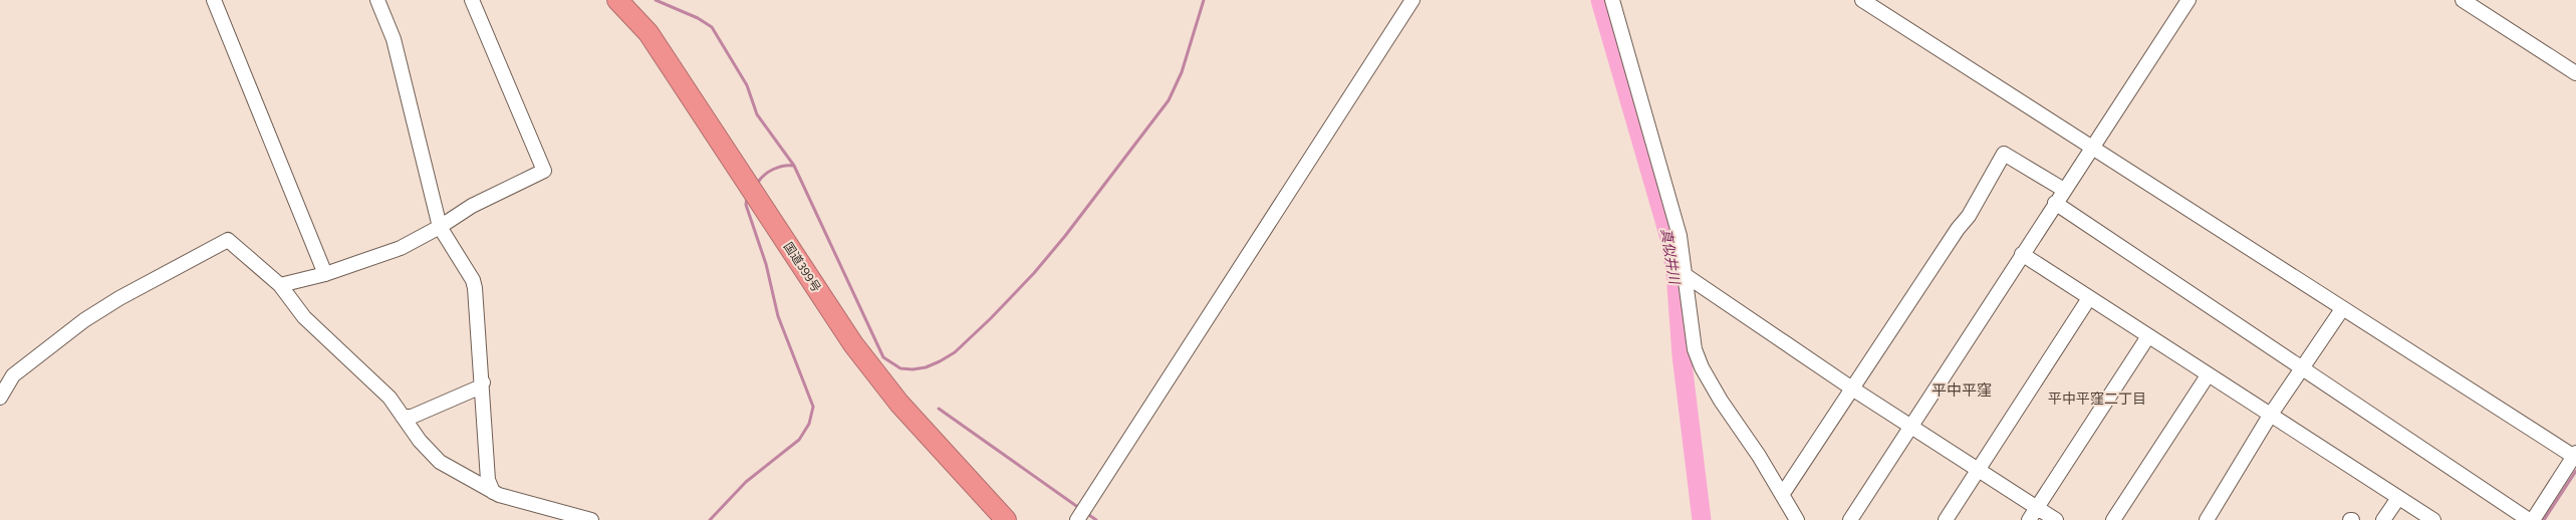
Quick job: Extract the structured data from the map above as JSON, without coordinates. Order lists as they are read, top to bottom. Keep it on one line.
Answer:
{"streets":{"highway":["国道399号"]},"districts":["平中平窪","平中平窪二丁目"],"water":["真似井川"]}
